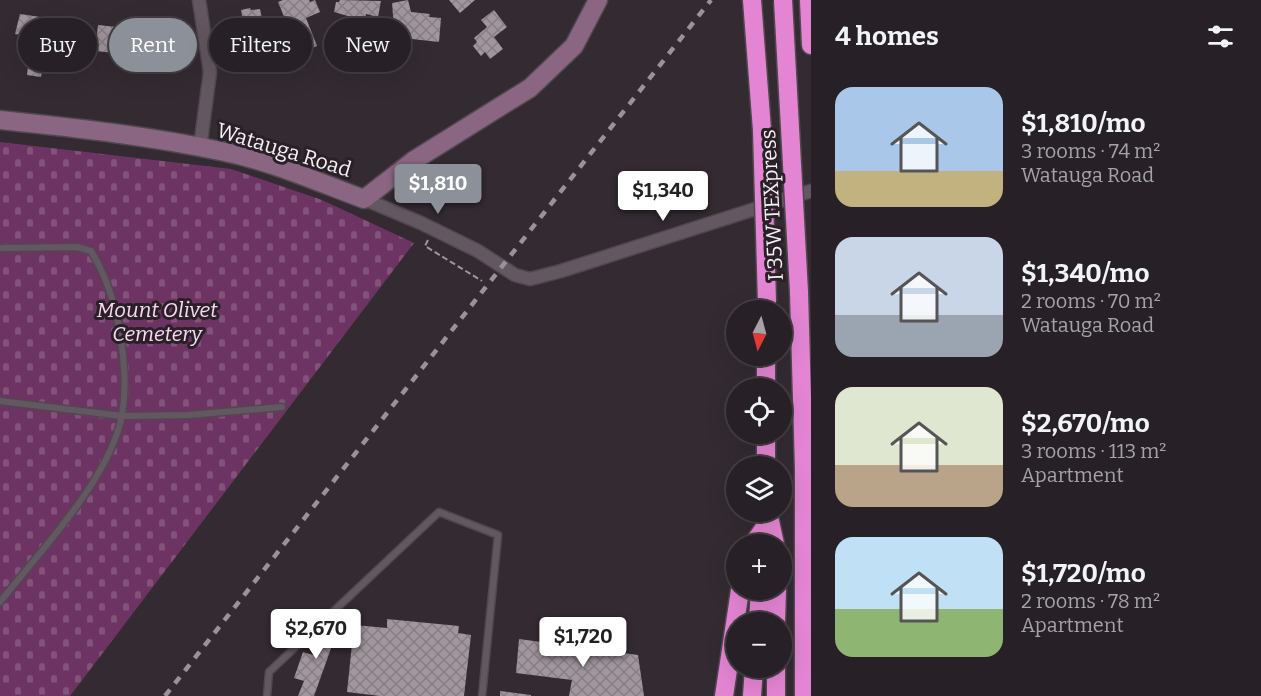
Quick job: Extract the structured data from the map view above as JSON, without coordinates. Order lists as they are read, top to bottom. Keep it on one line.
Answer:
{"streets":{"highway":["I 35W TEXpress"],"street":["Watauga Road"]},"parks":["Mount Olivet Cemetery"],"north":"bottom","page":{"heading":"4 homes","chip":["Buy","Rent","Filters","New"],"list":[{"name":"$1,810/mo","note":"3 rooms · 74 m² · Watauga Road"},{"name":"$1,340/mo","note":"2 rooms · 70 m² · Watauga Road"},{"name":"$2,670/mo","note":"3 rooms · 113 m² · Apartment"},{"name":"$1,720/mo","note":"2 rooms · 78 m² · Apartment"}],"price":["$1,810","$1,340","$2,670","$1,720"],"map_buttons":["+","−"]}}
